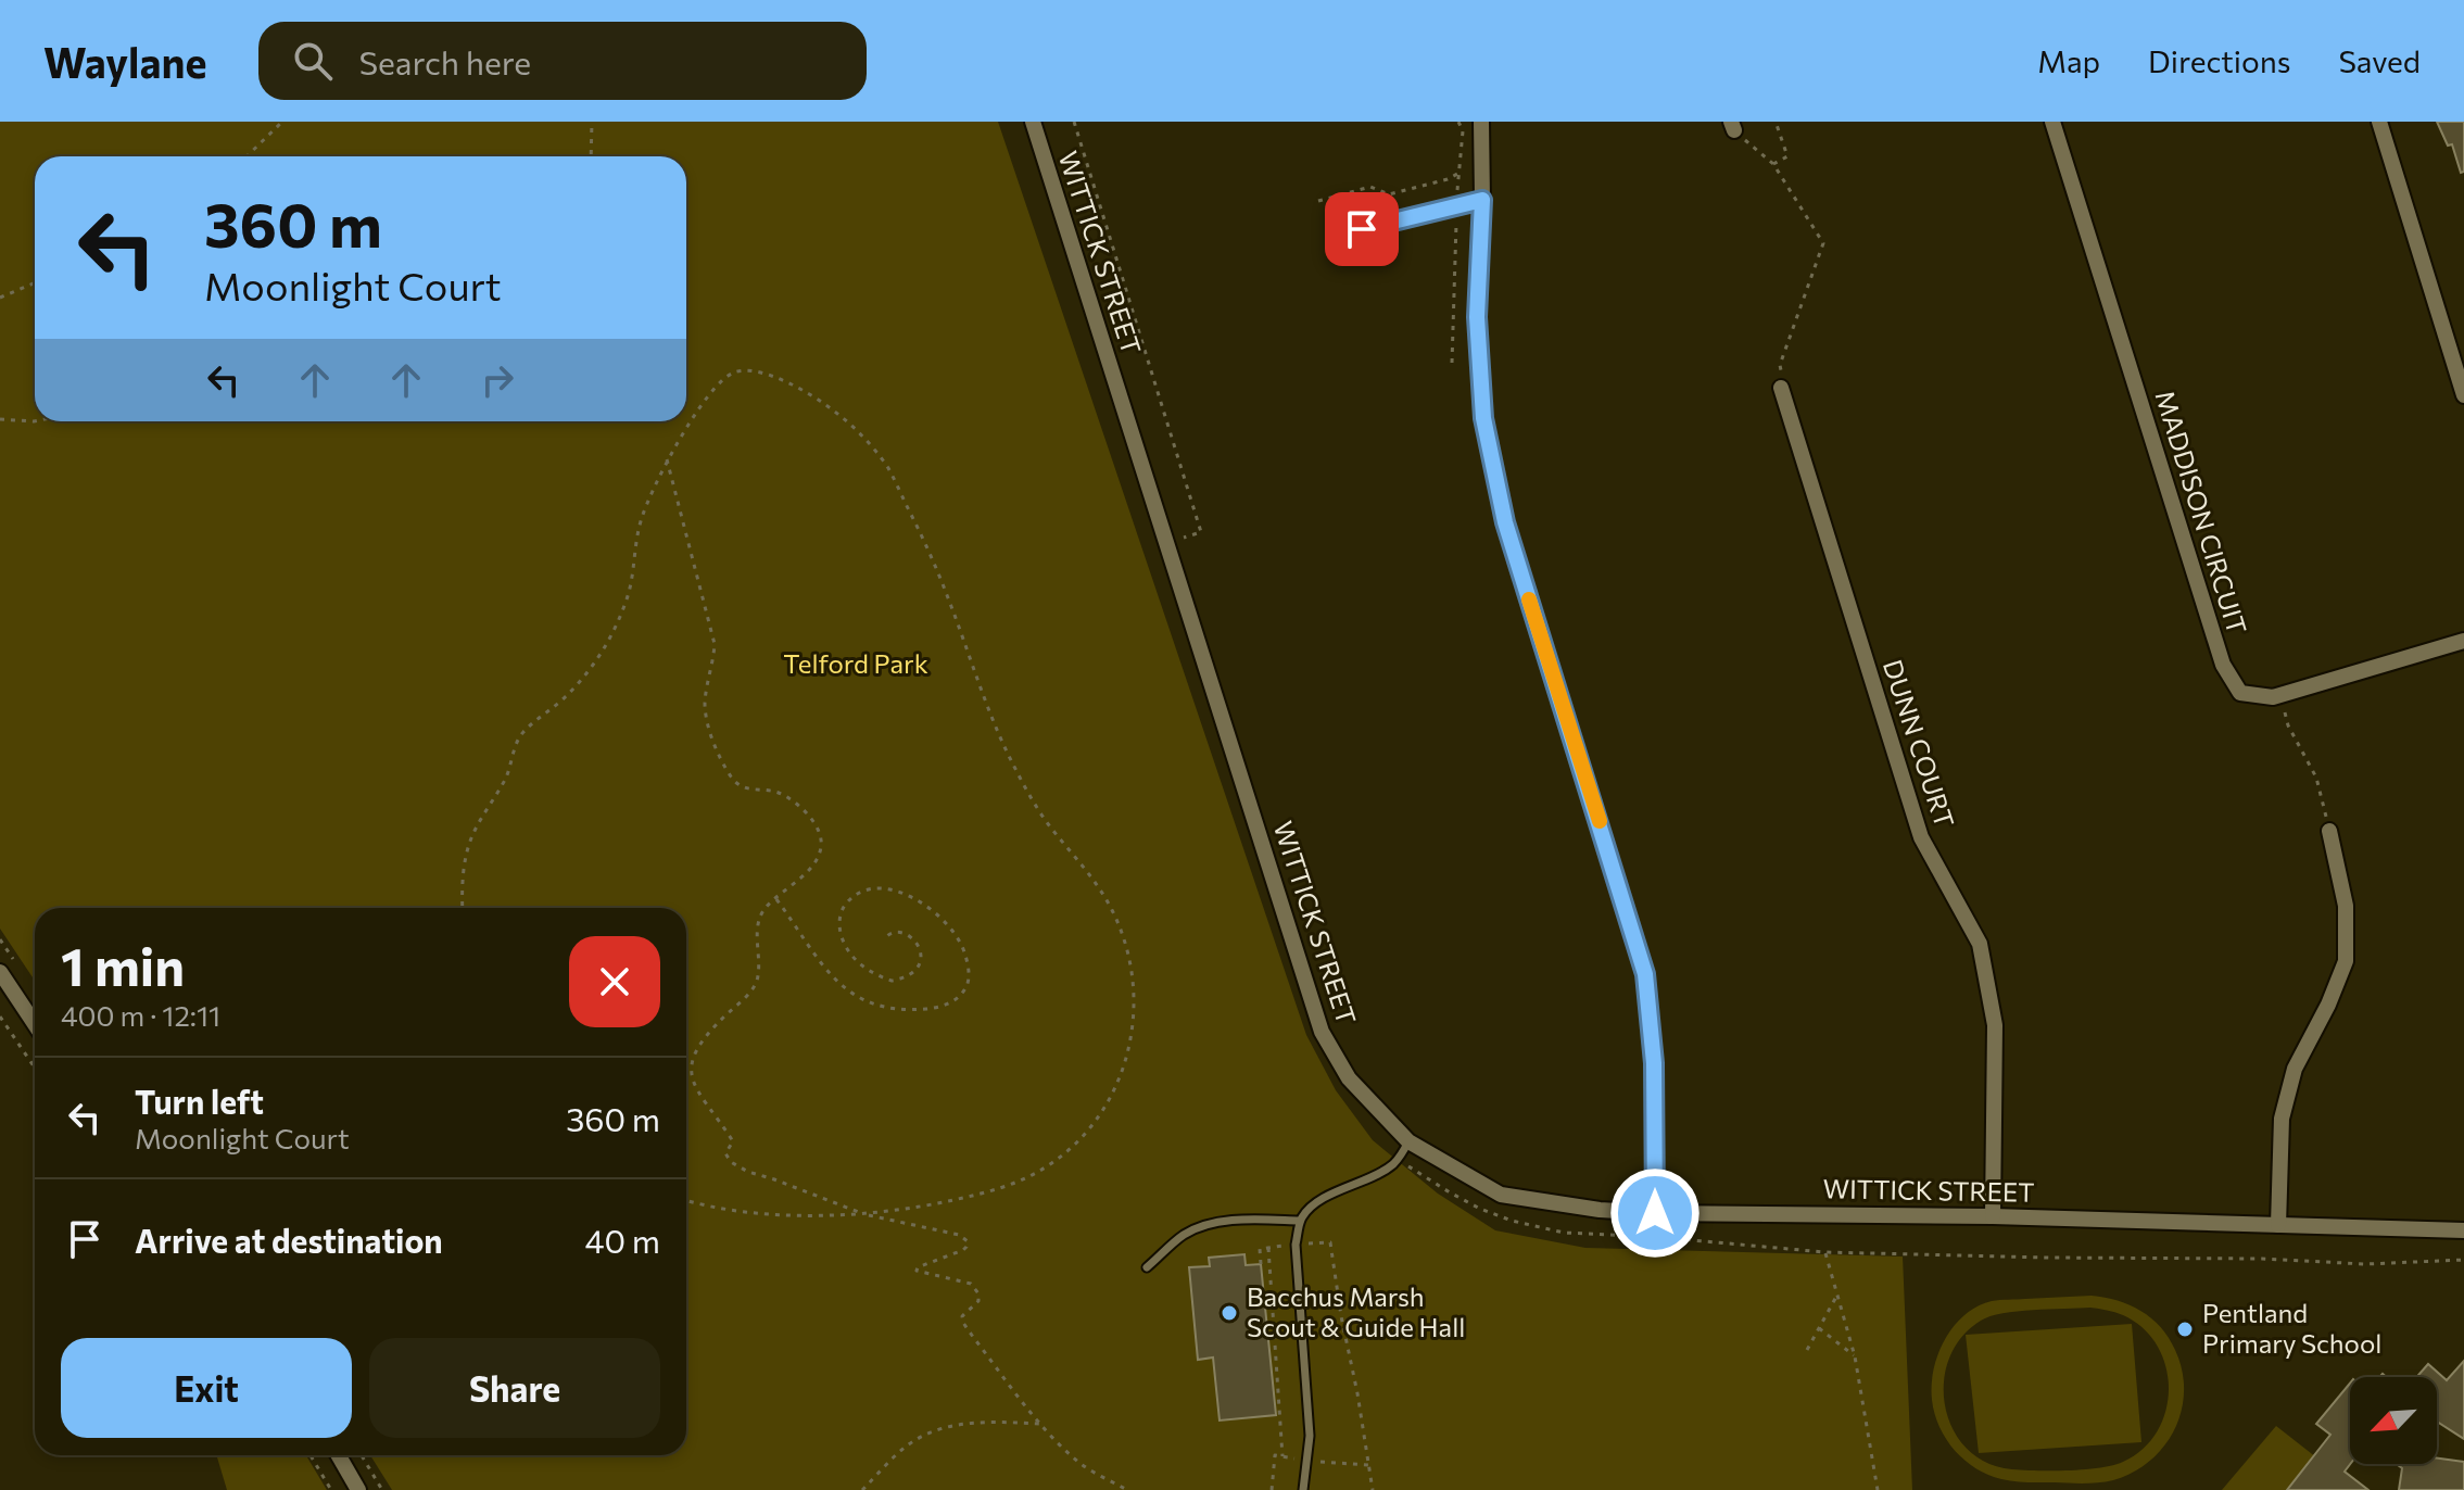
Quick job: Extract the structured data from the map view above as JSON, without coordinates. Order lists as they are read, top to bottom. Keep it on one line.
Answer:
{"streets":{"street":["WITTICK STREET","MADDISON CIRCUIT","DUNN COURT"]},"crossings":[["WITTICK STREET","DUNN COURT"]],"parks":["Telford Park"],"places":["Bacchus Marsh Scout & Guide Hall","Pentland Primary School"],"north":"bottom left","page":{"header":"Waylane","search":"Search here","nav":["Map","Directions","Saved"],"turn":["360 m","Moonlight Court"],"heading":["1 min","400 m · 12:11"],"list":[{"name":"Turn left","note":"Moonlight Court","value":"360 m"},{"name":"Arrive at destination","value":"40 m"}],"buttons":["Exit","Share"]}}
